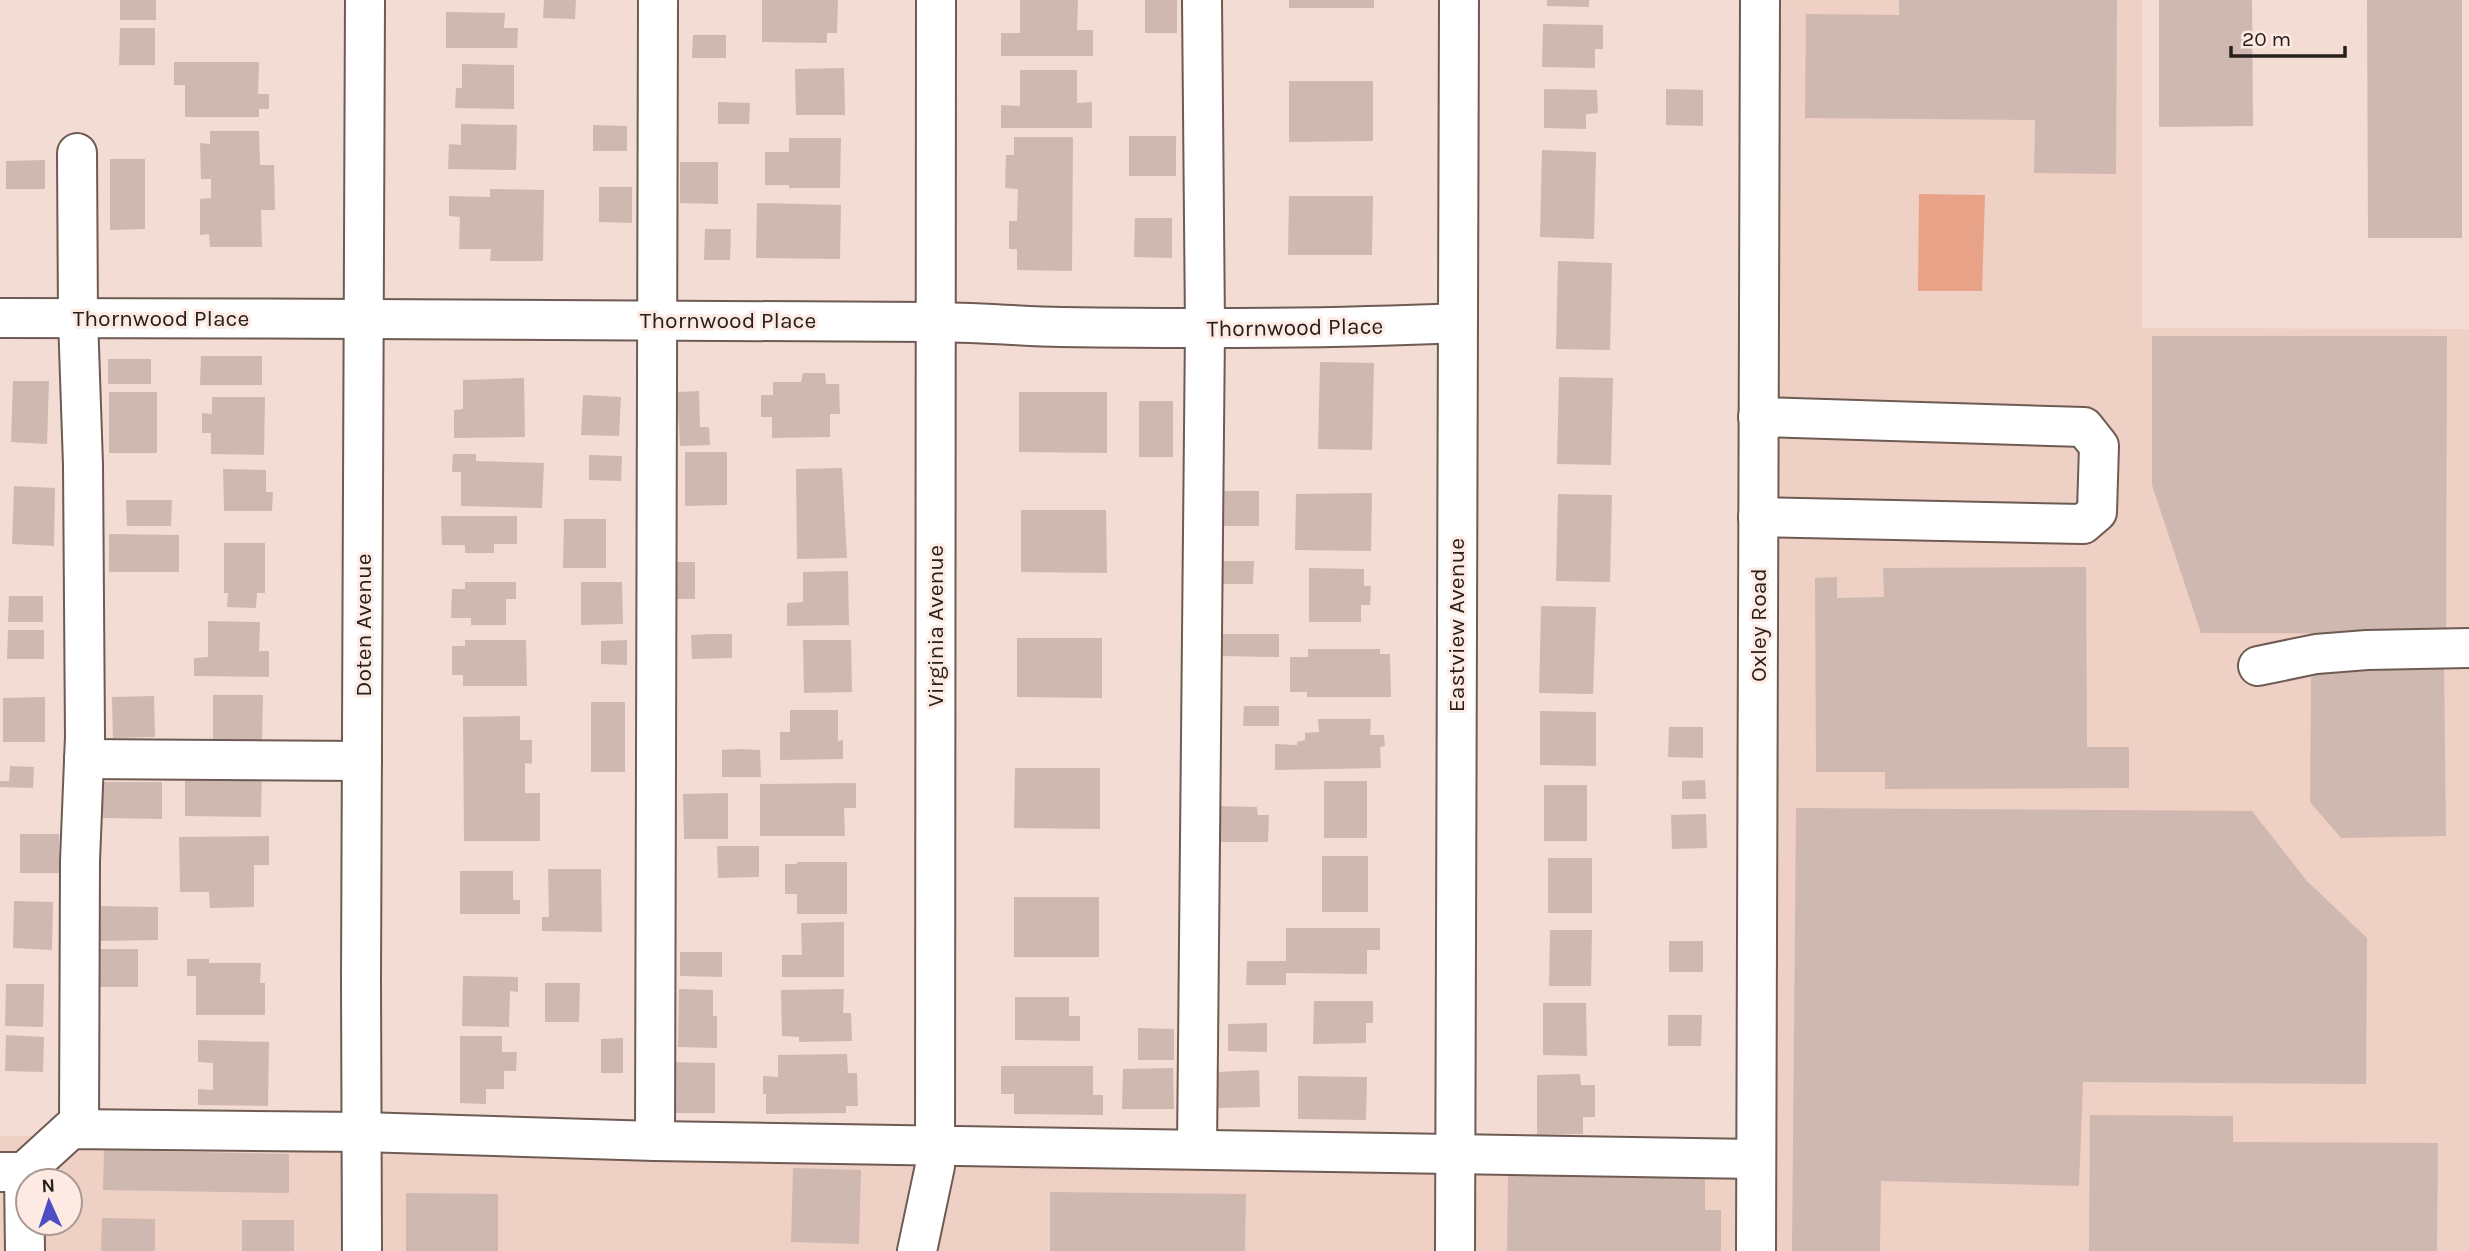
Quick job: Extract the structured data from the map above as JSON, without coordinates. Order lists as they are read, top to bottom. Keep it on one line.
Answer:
{"streets":{"street":["Thornwood Place","Doten Avenue","Eastview Avenue","Oxley Road","Virginia Avenue"]},"crossings":[["Thornwood Place","Doten Avenue"],["Thornwood Place","Eastview Avenue"],["Thornwood Place","Virginia Avenue"]],"scale_bar":"20 m","north":"top"}
